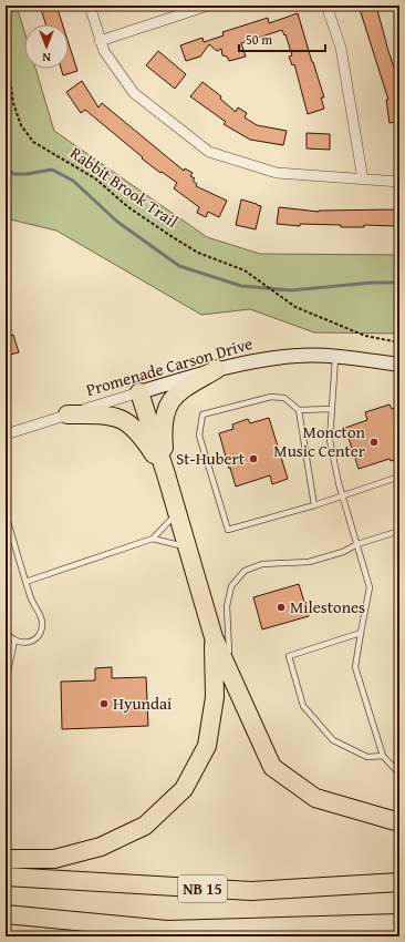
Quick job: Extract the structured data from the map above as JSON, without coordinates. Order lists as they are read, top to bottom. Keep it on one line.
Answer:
{"streets":{"highway":["NB 15"],"street":["Promenade Carson Drive"],"path":["Rabbit Brook Trail"]},"places":["Moncton Music Center","St-Hubert","Milestones","Hyundai"],"scale_bar":"50 m","north":"bottom"}
